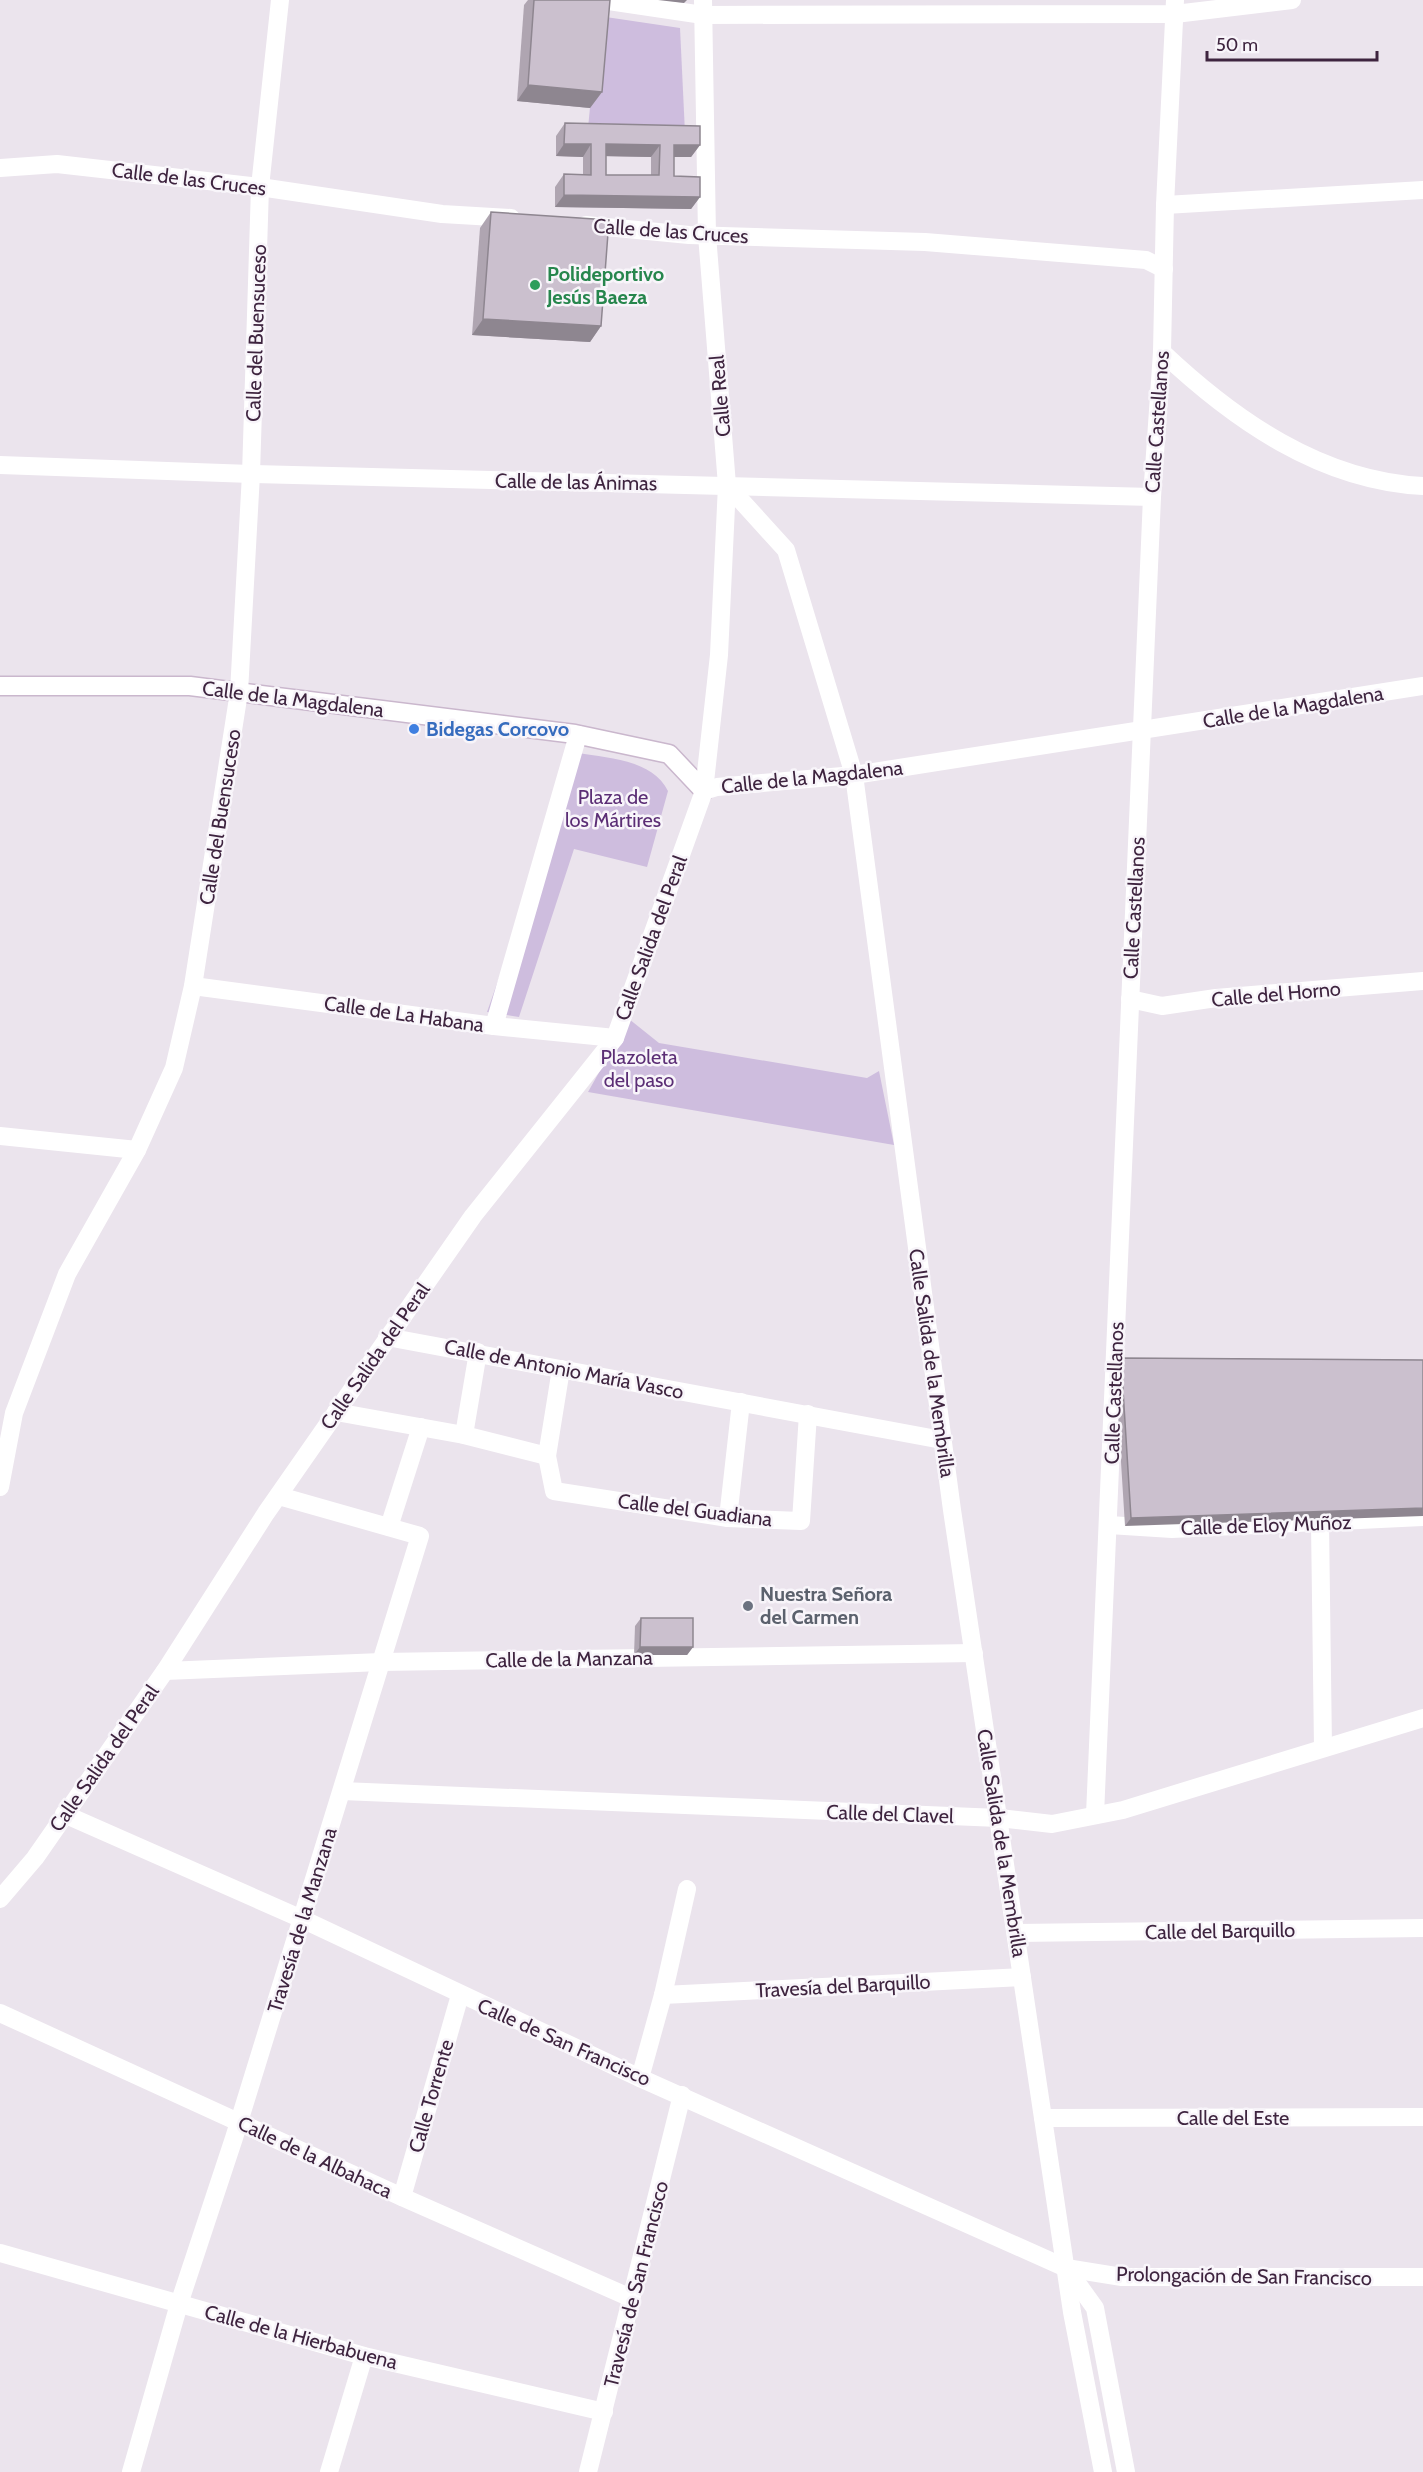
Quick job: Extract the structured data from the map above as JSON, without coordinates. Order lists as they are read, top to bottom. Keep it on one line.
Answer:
{"streets":{"street":["Calle de las Cruces","Calle del Buensuceso","Calle Real","Calle Castellanos","Calle de las Ánimas","Calle de la Magdalena","Calle Salida del Peral","Calle del Horno","Calle de La Habana","Calle Salida de la Membrilla","Calle de Antonio María Vasco","Calle del Guadiana","Calle de Eloy Muñoz","Calle de la Manzana","Calle del Clavel","Travesía de la Manzana","Calle del Barquillo","Travesía del Barquillo","Calle de San Francisco","Calle Torrente","Calle del Este","Calle de la Albahaca","Prolongación de San Francisco","Travesía de San Francisco","Calle de la Hierbabuena"]},"crossings":[["Calle de las Cruces","Calle del Buensuceso"],["Calle de las Cruces","Calle Real"],["Calle de las Cruces","Calle Castellanos"],["Calle del Buensuceso","Calle de las Ánimas"],["Calle del Buensuceso","Calle de la Magdalena"],["Calle del Buensuceso","Calle de La Habana"],["Calle Real","Calle de las Ánimas"],["Calle Real","Calle de la Magdalena"],["Calle Real","Calle Salida del Peral"],["Calle Real","Calle Salida de la Membrilla"],["Calle Castellanos","Calle de las Ánimas"],["Calle Castellanos","Calle de la Magdalena"],["Calle Castellanos","Calle del Horno"],["Calle Castellanos","Calle de Eloy Muñoz"],["Calle Castellanos","Calle del Clavel"],["Calle de las Ánimas","Calle Salida de la Membrilla"],["Calle de la Magdalena","Calle Salida del Peral"],["Calle de la Magdalena","Calle Salida de la Membrilla"],["Calle Salida del Peral","Calle de La Habana"],["Calle Salida del Peral","Calle de Antonio María Vasco"],["Calle Salida del Peral","Calle de la Manzana"],["Calle Salida del Peral","Calle de San Francisco"],["Calle Salida de la Membrilla","Calle de Antonio María Vasco"],["Calle Salida de la Membrilla","Calle de la Manzana"],["Calle Salida de la Membrilla","Calle del Clavel"],["Calle Salida de la Membrilla","Calle del Barquillo"],["Calle Salida de la Membrilla","Travesía del Barquillo"],["Calle Salida de la Membrilla","Calle de San Francisco"],["Calle Salida de la Membrilla","Calle del Este"],["Calle Salida de la Membrilla","Prolongación de San Francisco"],["Calle de Antonio María Vasco","Calle del Guadiana"],["Calle de la Manzana","Travesía de la Manzana"],["Calle del Clavel","Travesía de la Manzana"],["Travesía de la Manzana","Calle de San Francisco"],["Travesía de la Manzana","Calle de la Albahaca"],["Travesía de la Manzana","Calle de la Hierbabuena"],["Calle de San Francisco","Calle Torrente"],["Calle de San Francisco","Prolongación de San Francisco"],["Calle de San Francisco","Travesía de San Francisco"],["Calle Torrente","Calle de la Albahaca"],["Calle de la Albahaca","Travesía de San Francisco"],["Travesía de San Francisco","Calle de la Hierbabuena"]],"parks":["Plaza de los Mártires","Plazoleta del paso"],"places":["Polideportivo Jesús Baeza","Bidegas Corcovo","Nuestra Señora del Carmen"],"scale_bar":"50 m"}
